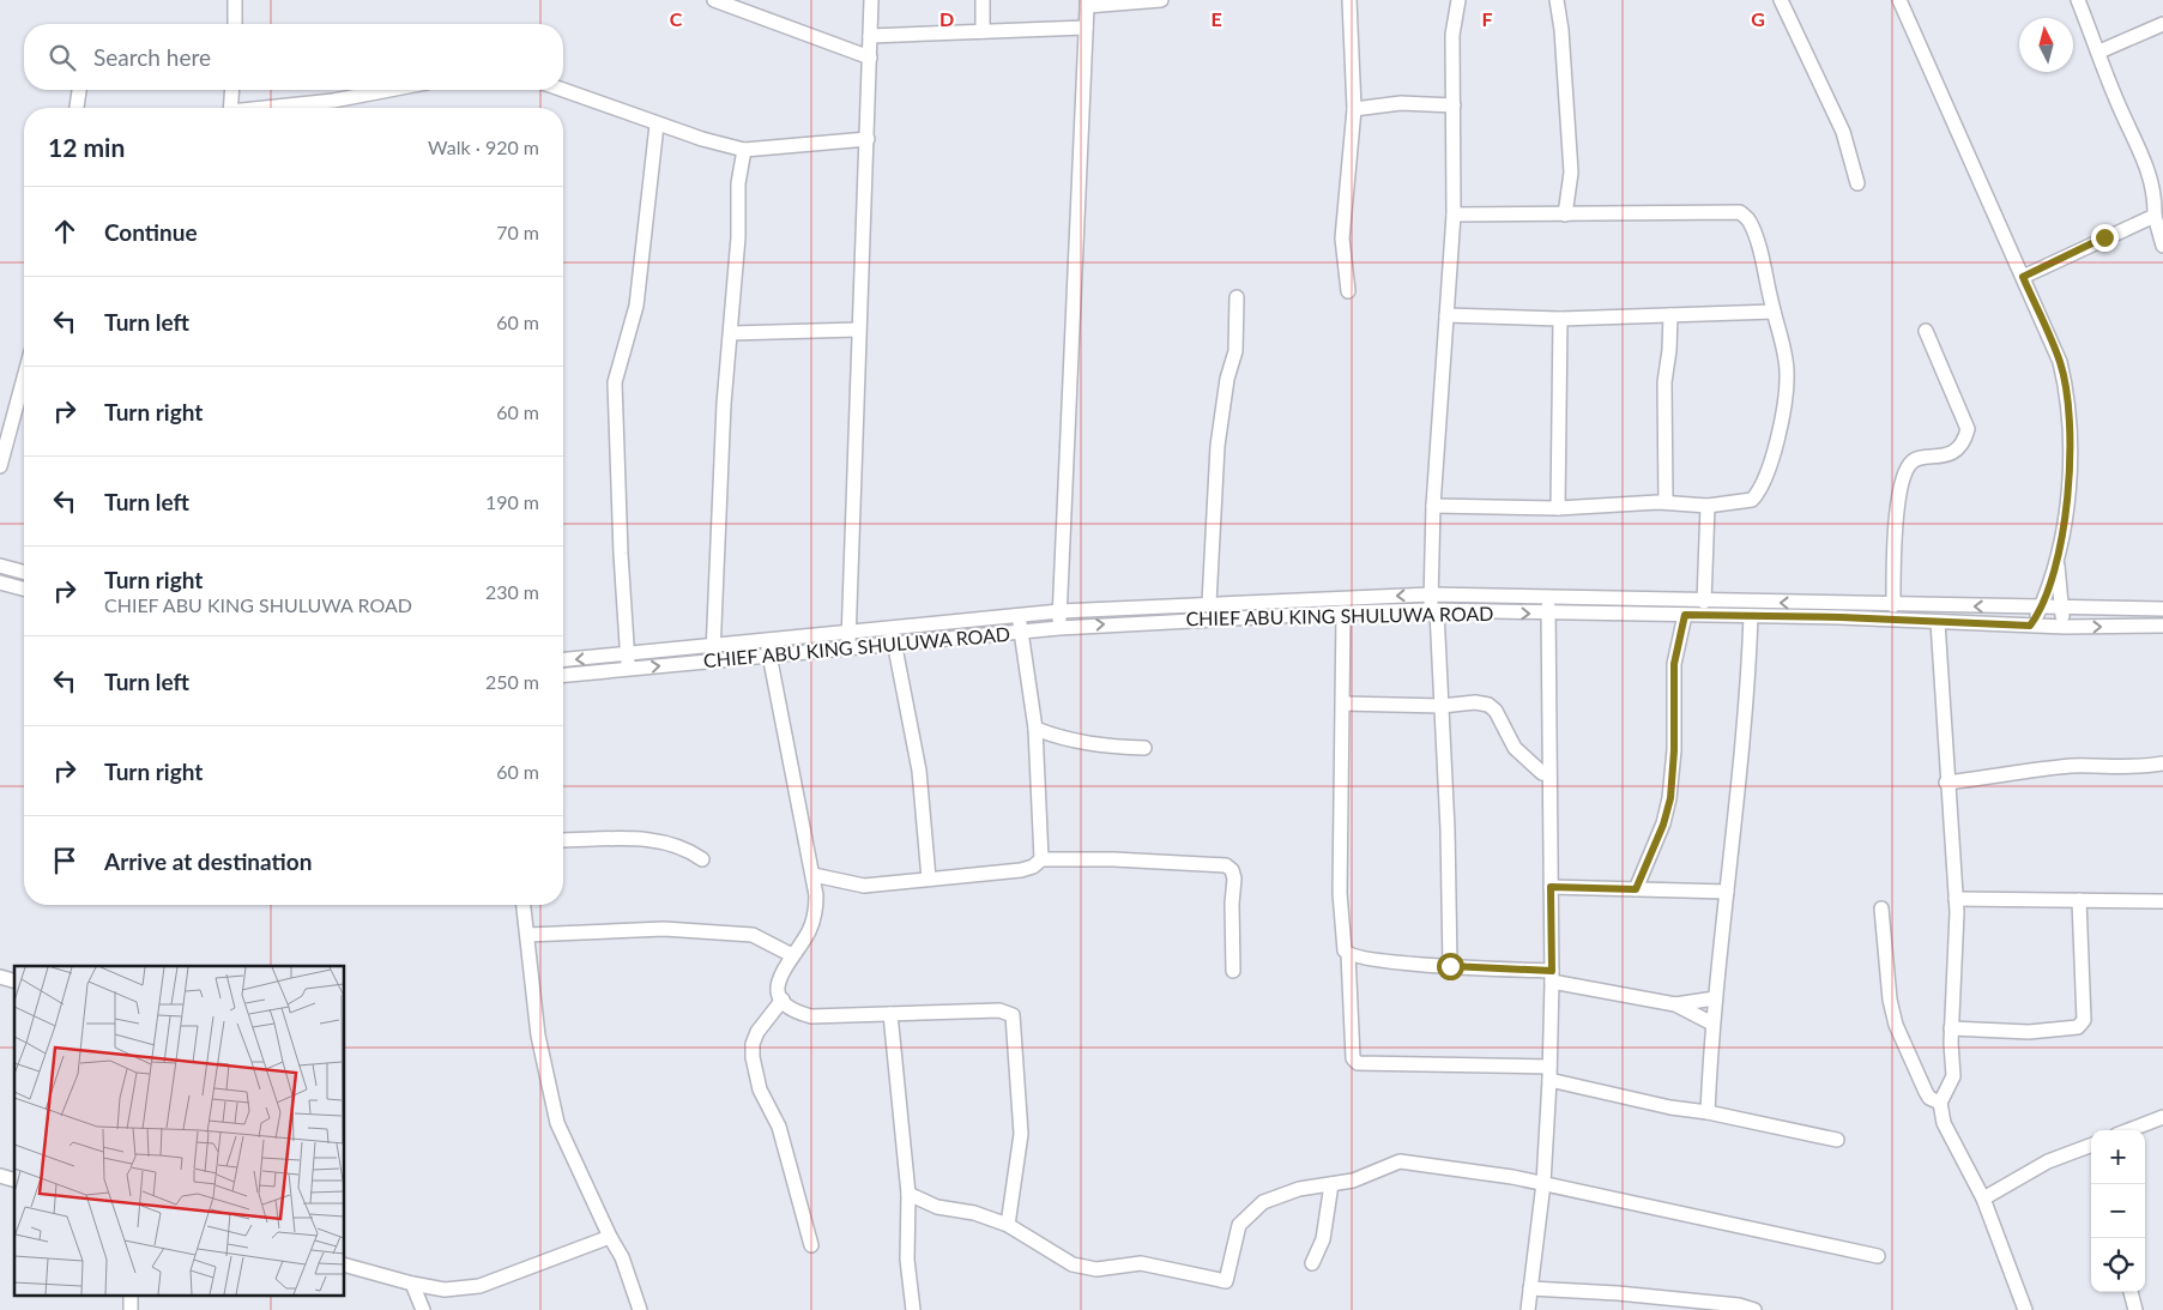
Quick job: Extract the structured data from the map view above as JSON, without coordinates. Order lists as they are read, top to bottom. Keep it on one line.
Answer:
{"streets":{"street":["CHIEF ABU KING SHULUWA ROAD"]},"north":"top","page":{"search":"Search here","heading":["12 min","Walk · 920 m"],"list":[["Continue","70 m"],["Turn left","60 m"],["Turn right","60 m"],["Turn left","190 m"],["Turn right","CHIEF ABU KING SHULUWA ROAD","230 m"],["Turn left","250 m"],["Turn right","60 m"],"Arrive at destination"],"map_buttons":["+","−"]},"grid":{"columns":["C","D","E","F","G"]}}
